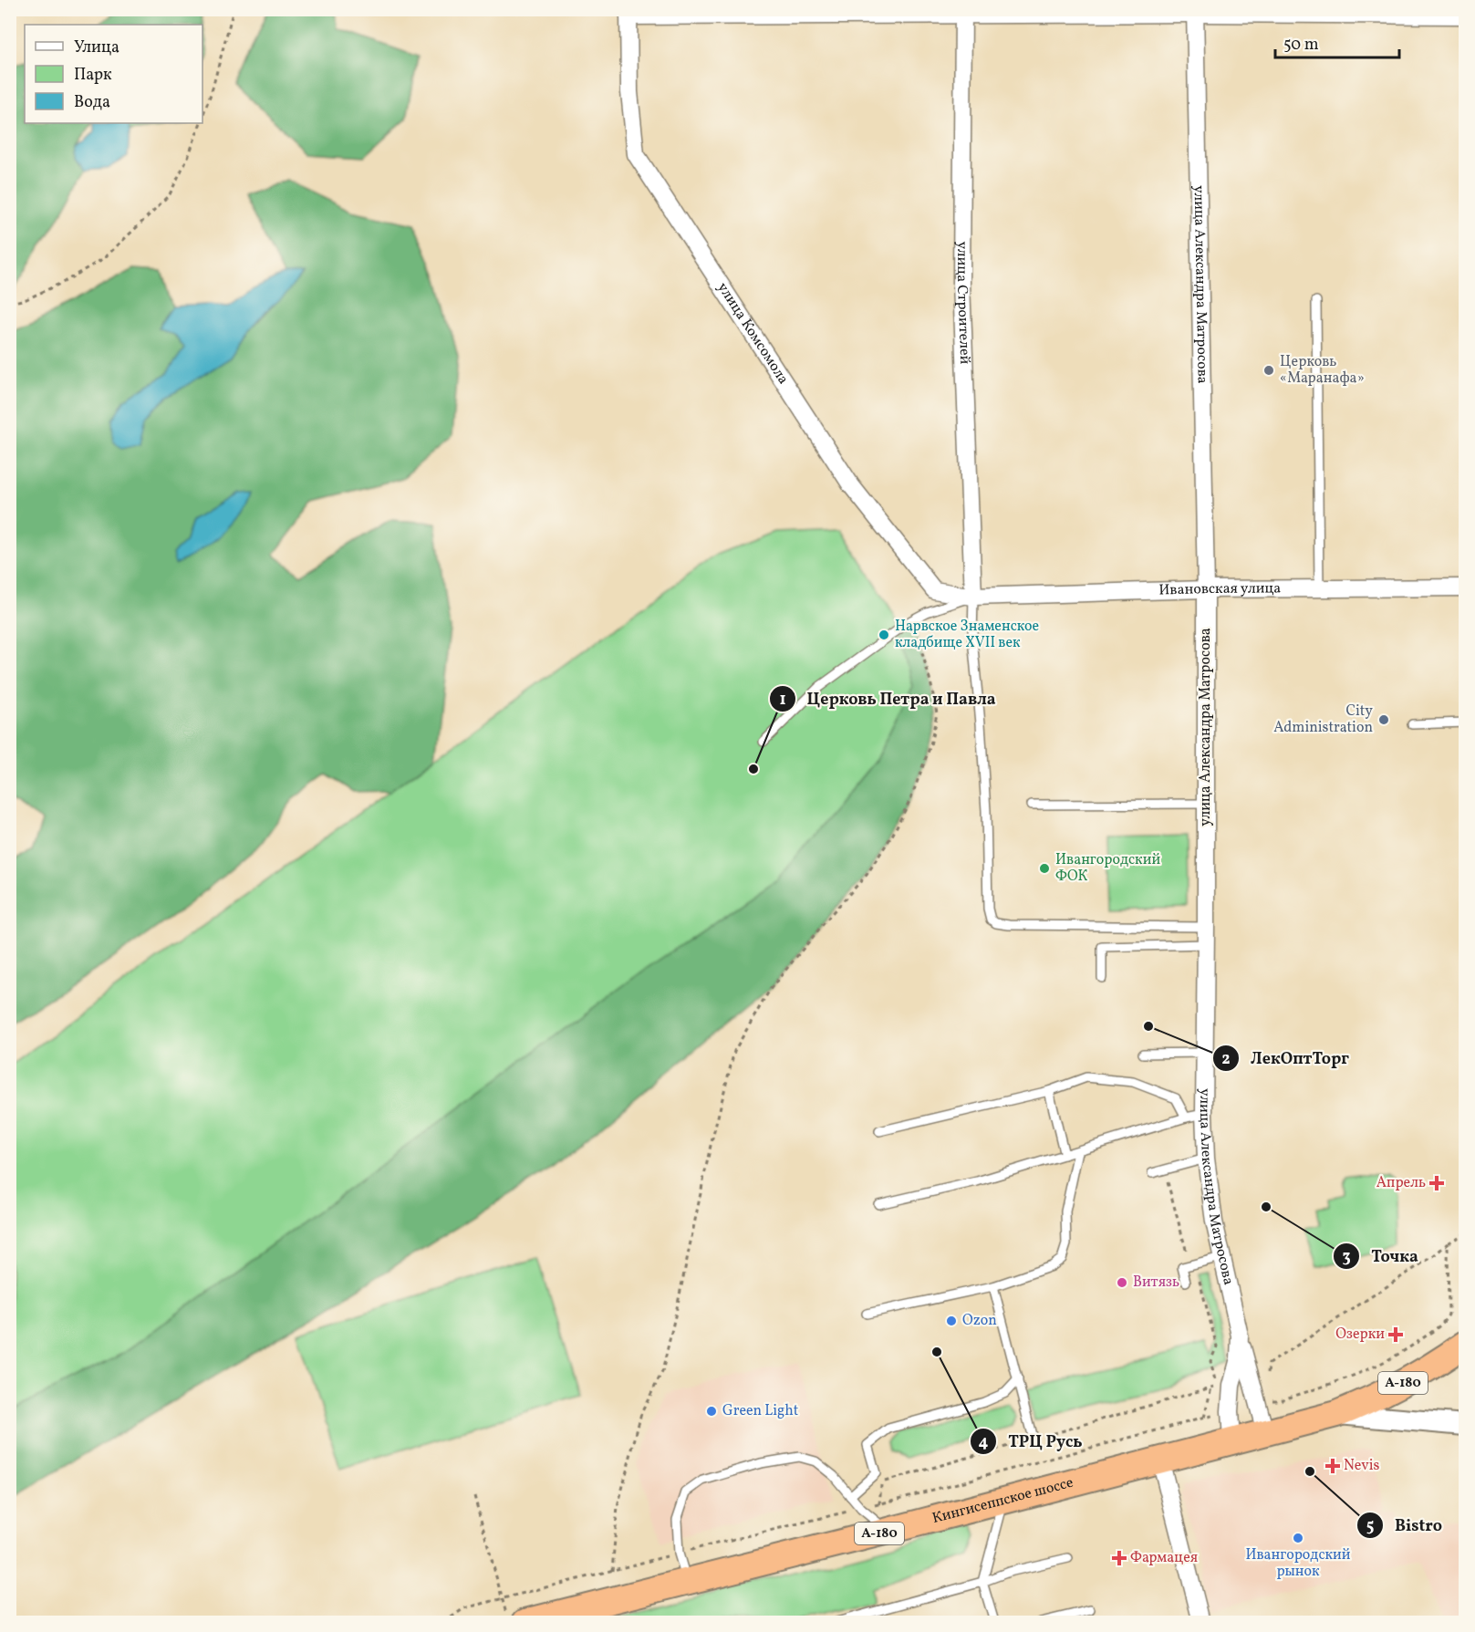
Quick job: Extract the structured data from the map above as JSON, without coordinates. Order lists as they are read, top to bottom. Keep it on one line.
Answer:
{"streets":{"highway":["А-180","Кингисеппское шоссе"],"street":["улица Александра Матросова","улица Строителей","улица Комсомола","Ивановская улица"]},"crossings":[["улица Александра Матросова","Ивановская улица"],["улица Александра Матросова","Кингисеппское шоссе"],["улица Строителей","улица Комсомола"],["улица Строителей","Ивановская улица"],["улица Комсомола","Ивановская улица"]],"places":{"other":["Церковь «Маранафа»","Нарвское Знаменское кладбище XVII век","City Administration","Церковь Петра и Павла","Ивангородский ФОК","ЛекОптТорг","Точка","Витязь","Ozon","ТРЦ Русь","Green Light","Bistro","Ивангородский рынок"],"health":["Апрель","Озерки","Nevis","Фармацея"]},"legend":["Улица","Парк","Вода"],"scale_bar":"50 m"}
